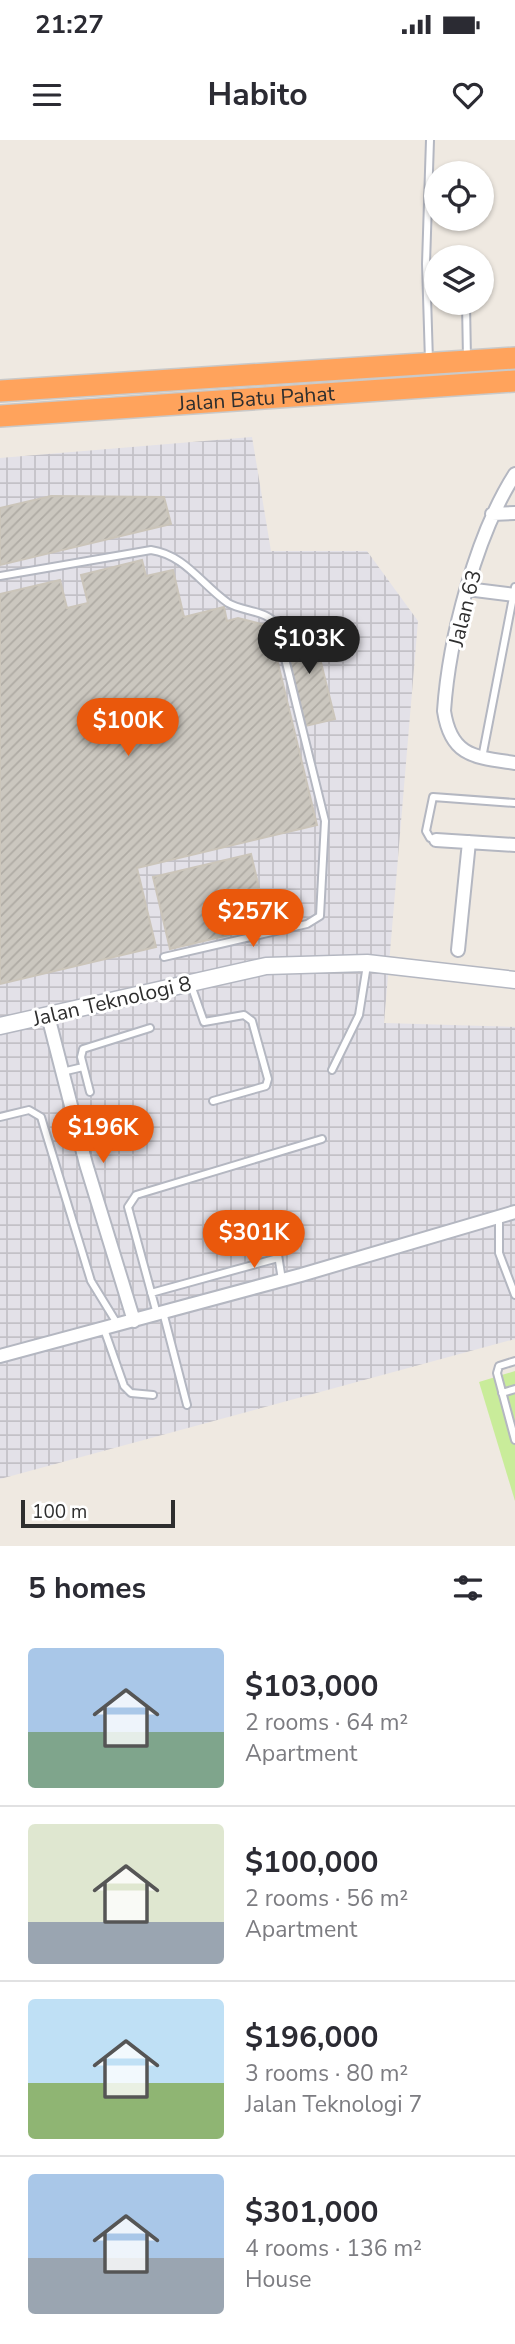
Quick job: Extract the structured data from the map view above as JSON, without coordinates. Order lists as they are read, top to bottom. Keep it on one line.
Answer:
{"streets":{"highway":["Jalan Batu Pahat"],"street":["Jalan 63","Jalan Teknologi 8"]},"scale_bar":"100 m","page":{"status":"21:27","header":"Habito","price":["$103K","$100K","$257K","$196K","$301K"],"scale":"100 m","heading":"5 homes","list":[{"name":"$103,000","note":"2 rooms · 64 m² · Apartment"},{"name":"$100,000","note":"2 rooms · 56 m² · Apartment"},{"name":"$196,000","note":"3 rooms · 80 m² · Jalan Teknologi 7"},{"name":"$301,000","note":"4 rooms · 136 m² · House"}]}}
